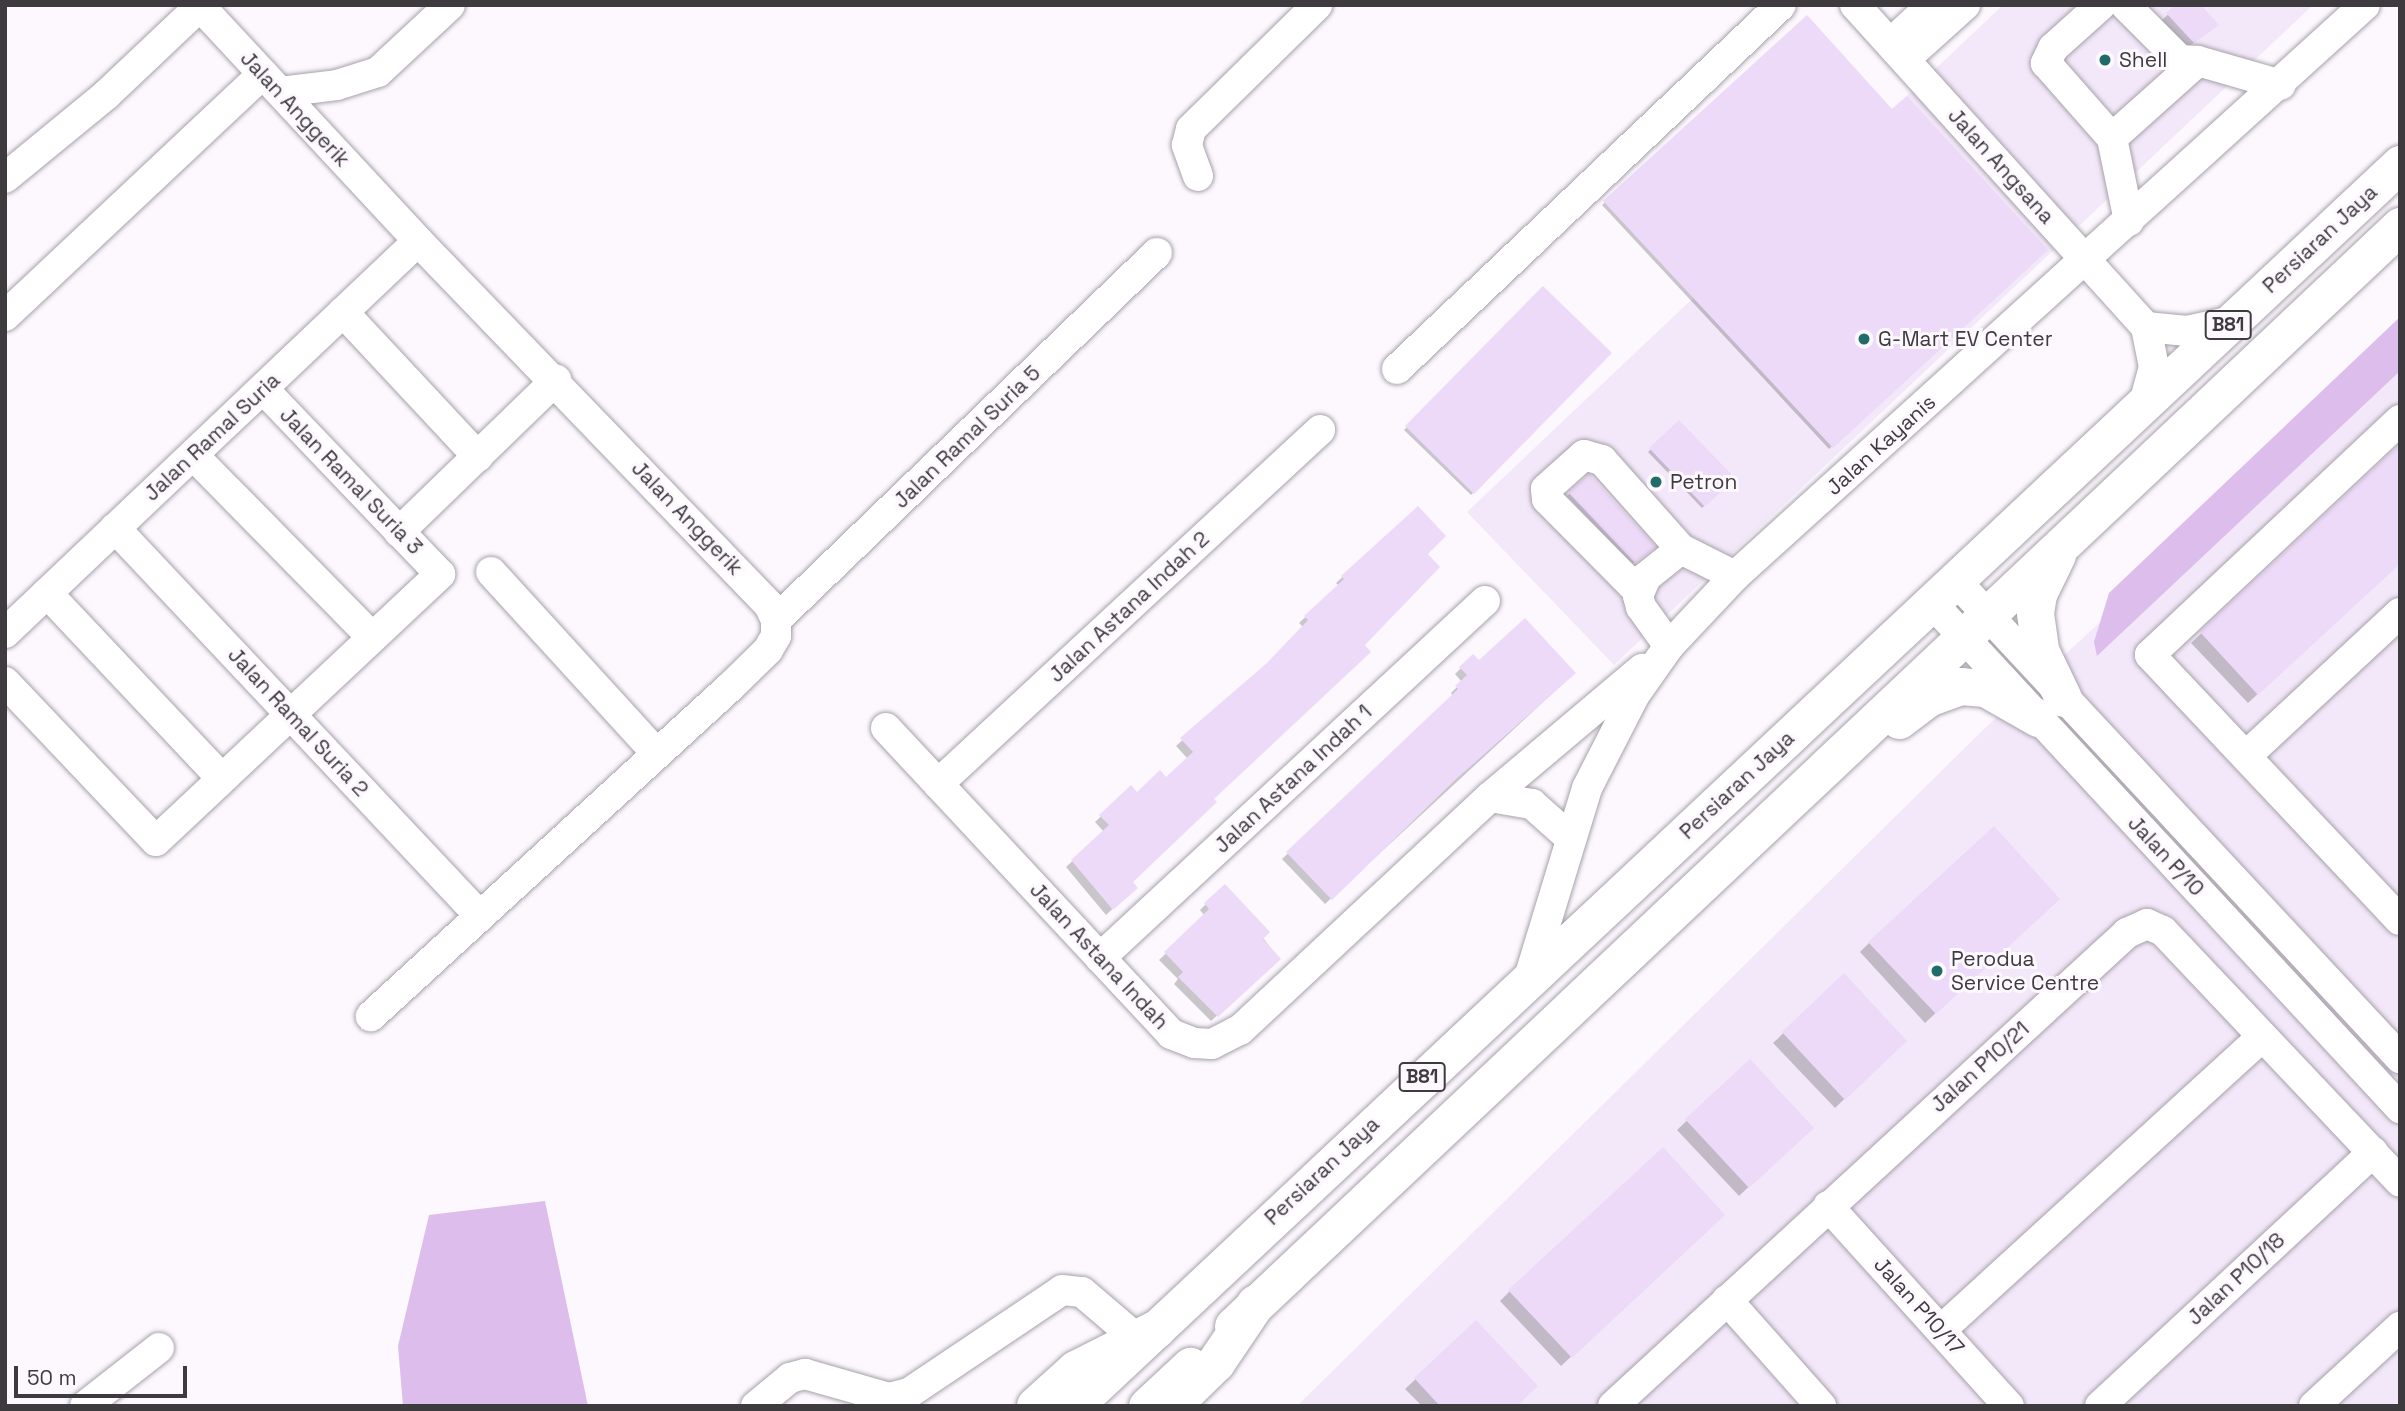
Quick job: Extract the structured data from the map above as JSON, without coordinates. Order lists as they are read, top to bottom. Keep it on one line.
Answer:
{"streets":{"main road":["Persiaran Jaya","B81"],"street":["Jalan Anggerik","Jalan Angsana","Jalan Ramal Suria","Jalan Ramal Suria 5","Jalan Kayanis","Jalan Ramal Suria 3","Jalan Astana Indah 2","Jalan Ramal Suria 2","Jalan Astana Indah 1","Jalan P/10","Jalan Astana Indah","Jalan P10/21","Jalan P10/18","Jalan P10/17"]},"crossings":[["Jalan Anggerik","Jalan Ramal Suria"],["Jalan Anggerik","Jalan Ramal Suria 5"],["Jalan Angsana","Jalan Kayanis"],["Persiaran Jaya","Jalan Kayanis"],["Persiaran Jaya","Jalan P/10"],["B81","Jalan P/10"],["Jalan Ramal Suria","Jalan Ramal Suria 3"],["Jalan Ramal Suria","Jalan Ramal Suria 2"],["Jalan Kayanis","Jalan Astana Indah"],["Jalan Astana Indah 2","Jalan Astana Indah"],["Jalan Astana Indah 1","Jalan Astana Indah"],["Jalan P10/21","Jalan P10/18"],["Jalan P10/21","Jalan P10/17"]],"places":["Shell","G-Mart EV Center","Petron","Perodua Service Centre"],"scale_bar":"50 m"}
